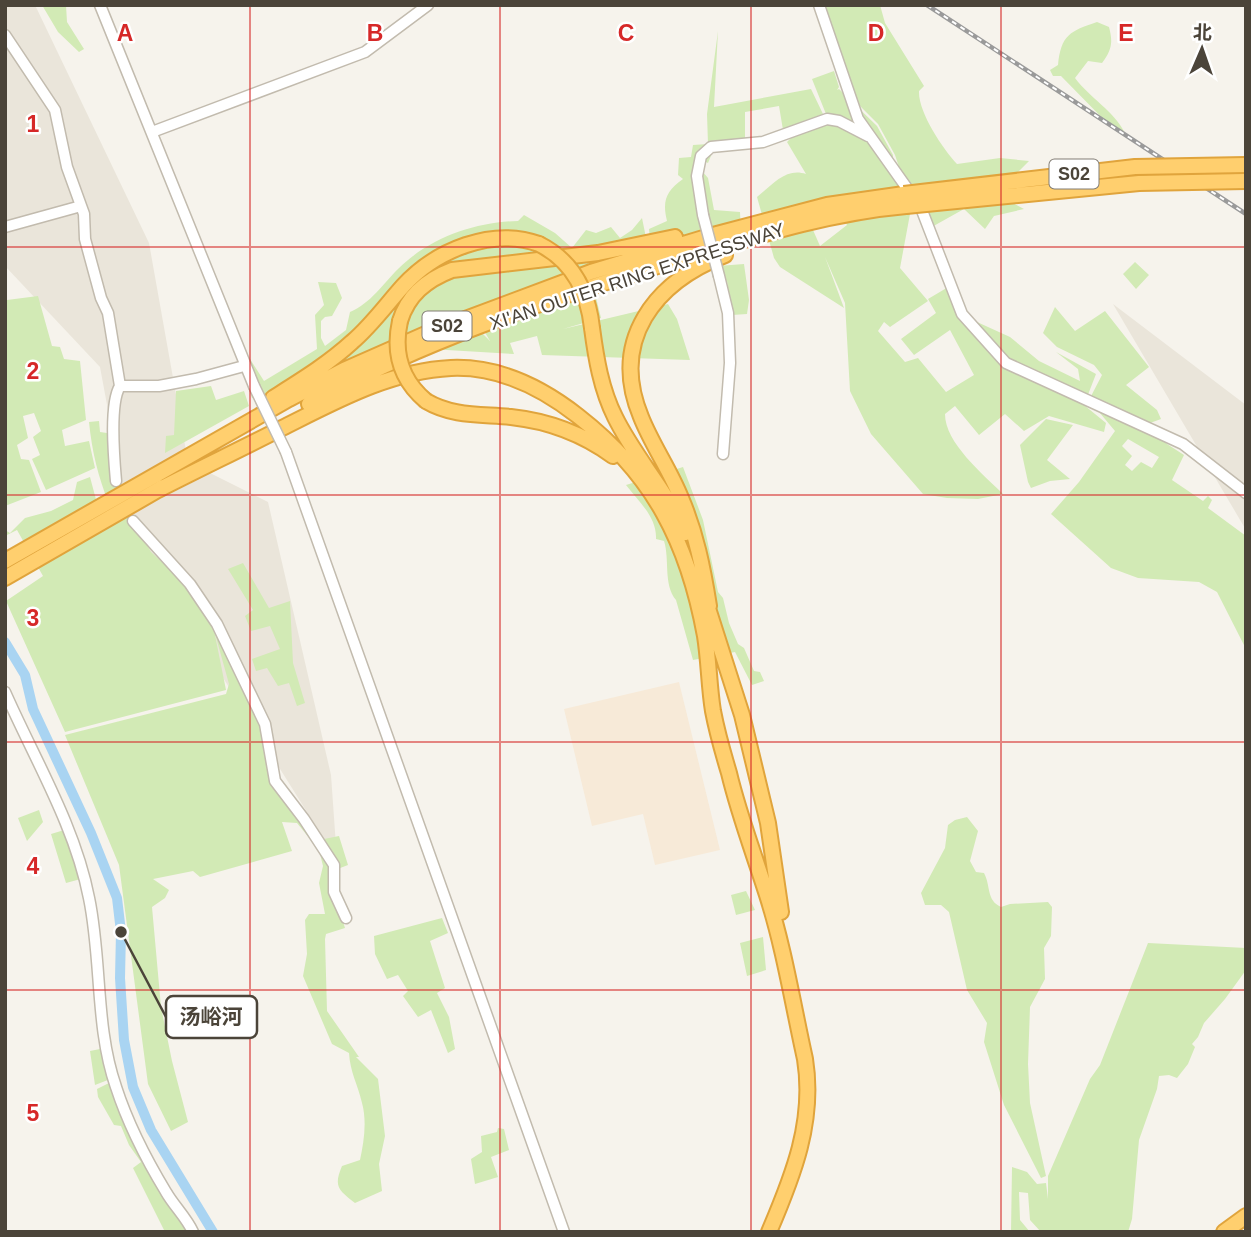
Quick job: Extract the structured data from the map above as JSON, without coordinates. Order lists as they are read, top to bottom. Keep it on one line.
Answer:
{"streets":{"highway":["S02","XI'AN OUTER RING EXPRESSWAY"]},"places":["汤峪河"],"north":"top","grid":{"columns":["A","B","C","D","E"],"rows":["1","2","3","4","5"]}}
